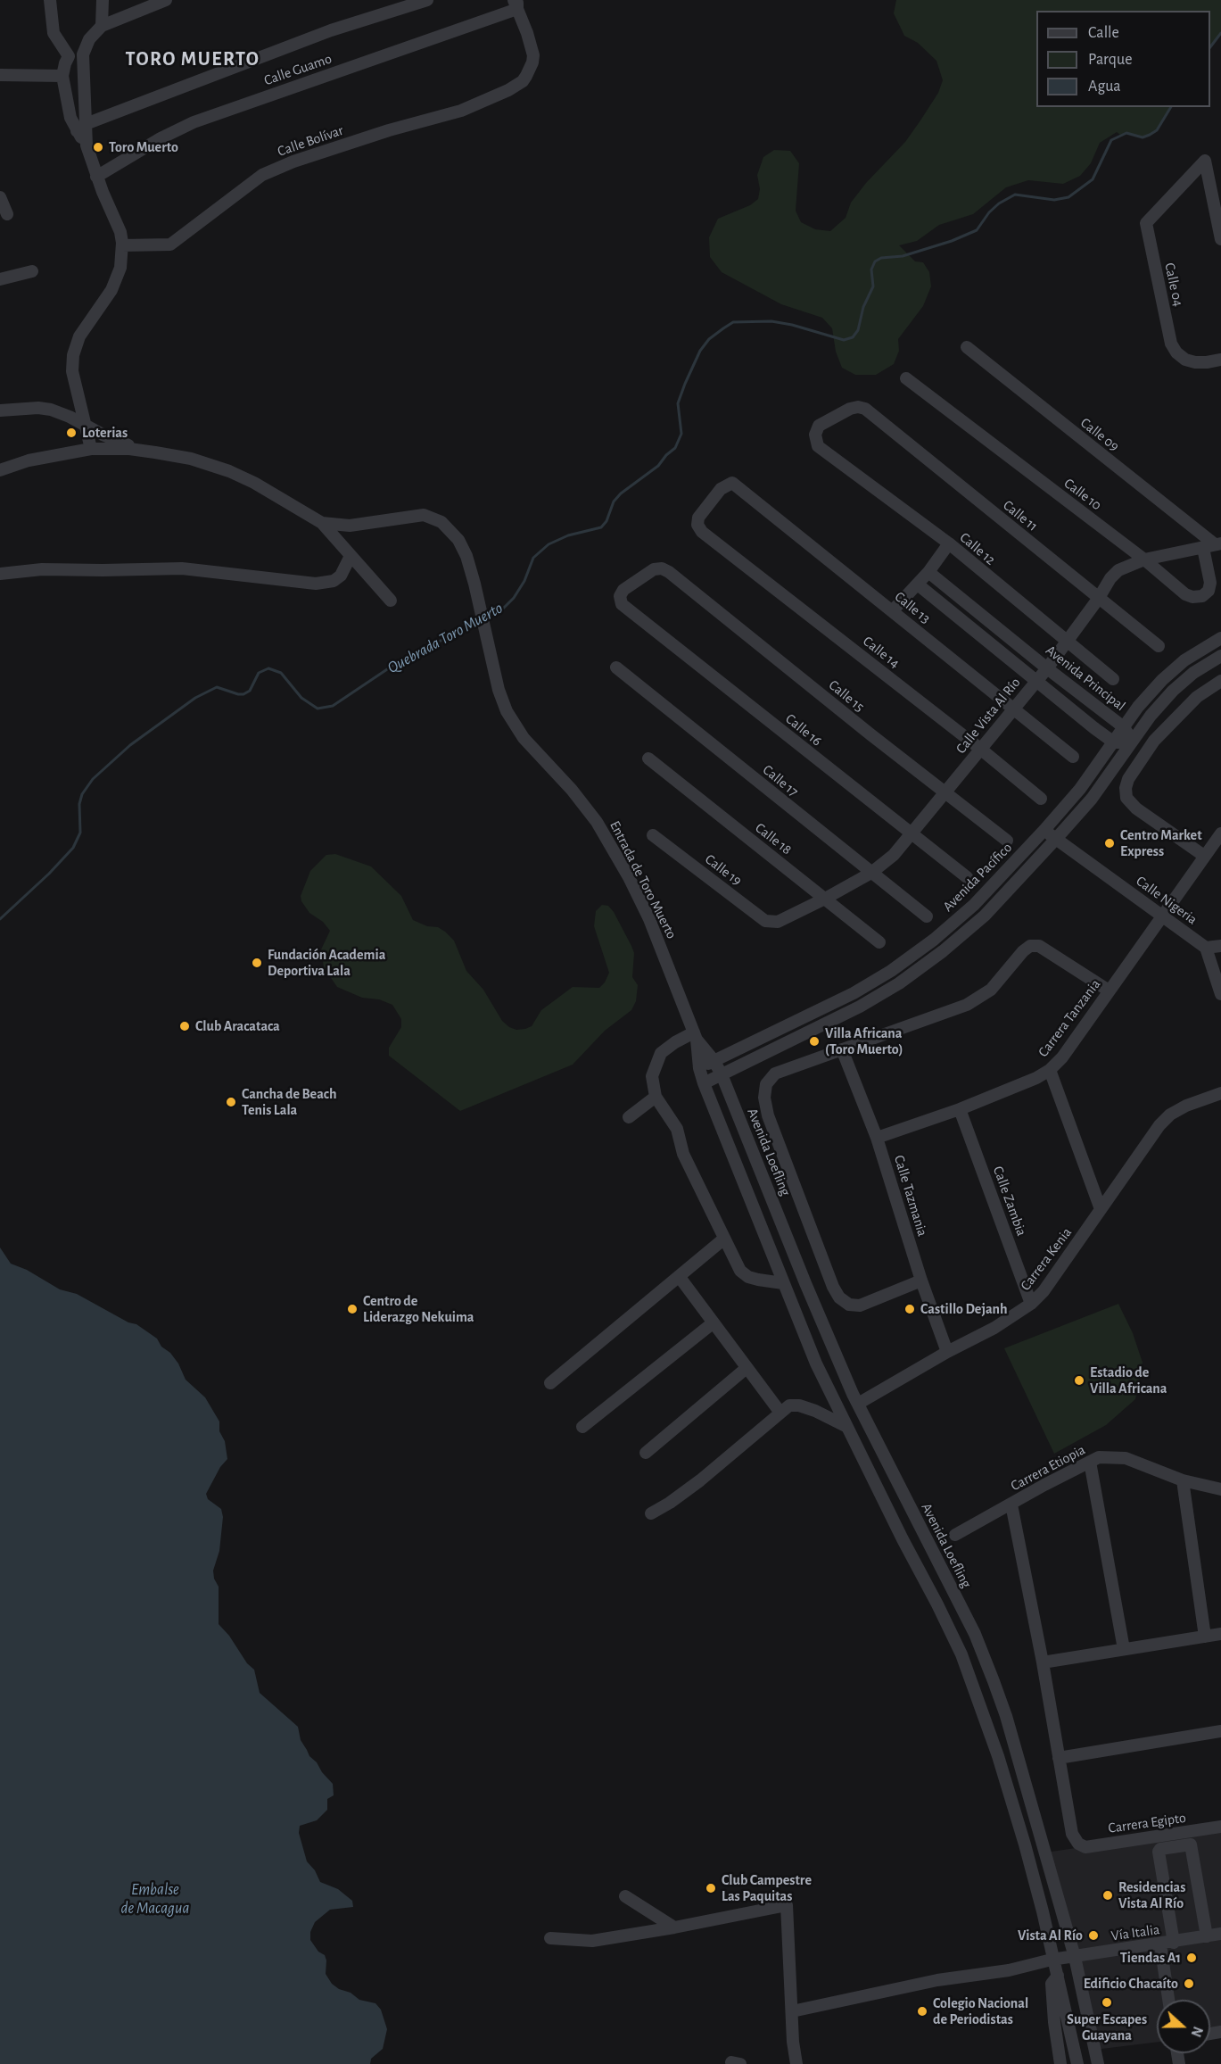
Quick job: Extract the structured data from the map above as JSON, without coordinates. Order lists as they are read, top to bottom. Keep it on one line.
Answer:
{"streets":{"street":["Calle Guamo","Calle Bolívar","Calle 04","Calle 09","Calle 10","Calle 11","Calle 12","Calle 13","Calle 14","Avenida Principal","Calle 15","Calle Vista Al Río","Calle 16","Calle 17","Calle 18","Calle 19","Avenida Pacífico","Entrada de Toro Muerto","Calle Nigeria","Carrera Tanzania","Avenida Loefling","Calle Tazmania","Calle Zambia","Carrera Kenia","Carrera Etiopia","Carrera Egipto","Vía Italia"]},"crossings":[["Calle Guamo","Calle Bolívar"],["Calle 09","Calle 10"],["Calle 09","Calle Vista Al Río"],["Calle 10","Calle Vista Al Río"],["Calle 11","Calle 12"],["Calle 11","Calle Vista Al Río"],["Calle 12","Calle Vista Al Río"],["Calle 13","Calle 14"],["Calle 13","Calle Vista Al Río"],["Calle 14","Calle Vista Al Río"],["Avenida Principal","Calle Vista Al Río"],["Avenida Principal","Avenida Pacífico"],["Calle 15","Calle Vista Al Río"],["Calle 15","Calle 16"],["Calle Vista Al Río","Calle 16"],["Calle Vista Al Río","Calle 17"],["Calle Vista Al Río","Calle 18"],["Calle Vista Al Río","Calle 19"],["Avenida Pacífico","Entrada de Toro Muerto"],["Avenida Pacífico","Calle Nigeria"],["Avenida Pacífico","Avenida Loefling"],["Entrada de Toro Muerto","Avenida Loefling"],["Calle Nigeria","Carrera Tanzania"],["Carrera Tanzania","Calle Tazmania"],["Carrera Tanzania","Calle Zambia"],["Avenida Loefling","Carrera Kenia"],["Avenida Loefling","Vía Italia"],["Calle Tazmania","Carrera Kenia"],["Calle Zambia","Carrera Kenia"]],"districts":["TORO MUERTO"],"water":["Quebrada Toro Muerto","Embalse de Macagua"],"places":["Toro Muerto","Loterias","Centro Market Express","Fundación Academia Deportiva Lala","Club Aracataca","Villa Africana (Toro Muerto)","Cancha de Beach Tenis Lala","Centro de Liderazgo Nekuima","Castillo Dejanh","Estadio de Villa Africana","Club Campestre Las Paquitas","Residencias Vista Al Río","Vista Al Río","Tiendas A1","Edificio Chacaíto","Super Escapes Guayana","Colegio Nacional de Periodistas"],"legend":["Calle","Parque","Agua"],"north":"right"}
